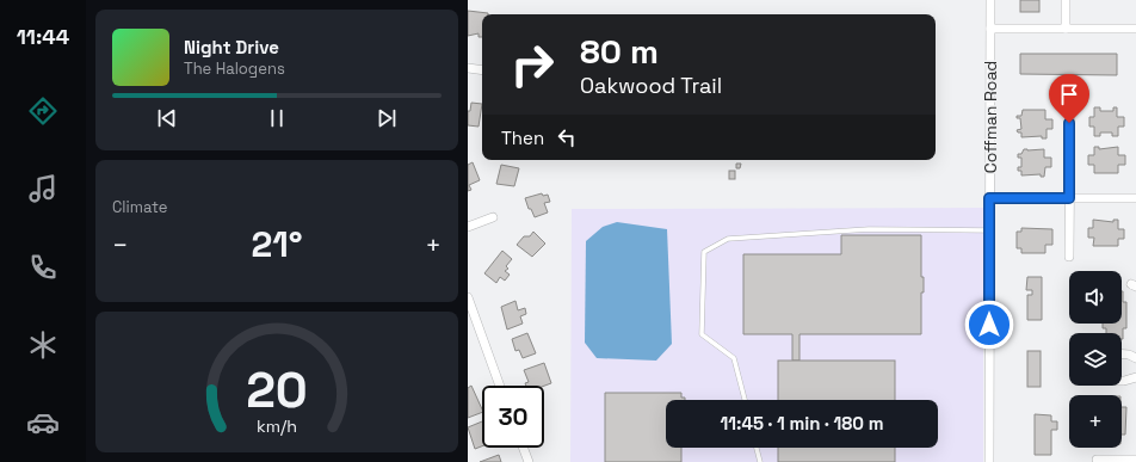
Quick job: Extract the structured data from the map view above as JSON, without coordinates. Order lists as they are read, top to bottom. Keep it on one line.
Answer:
{"streets":{"street":["Coffman Road"]},"page":{"tabs":"11:44","turn":["80 m","Oakwood Trail"],"song":["Night Drive","The Halogens"],"then":"Then","tile":"Climate","heat":["−","21°","+"],"map_buttons":"+","limit":"30","trip":"11:45 · 1 min · 180 m","gauge":["20","km/h"]}}
